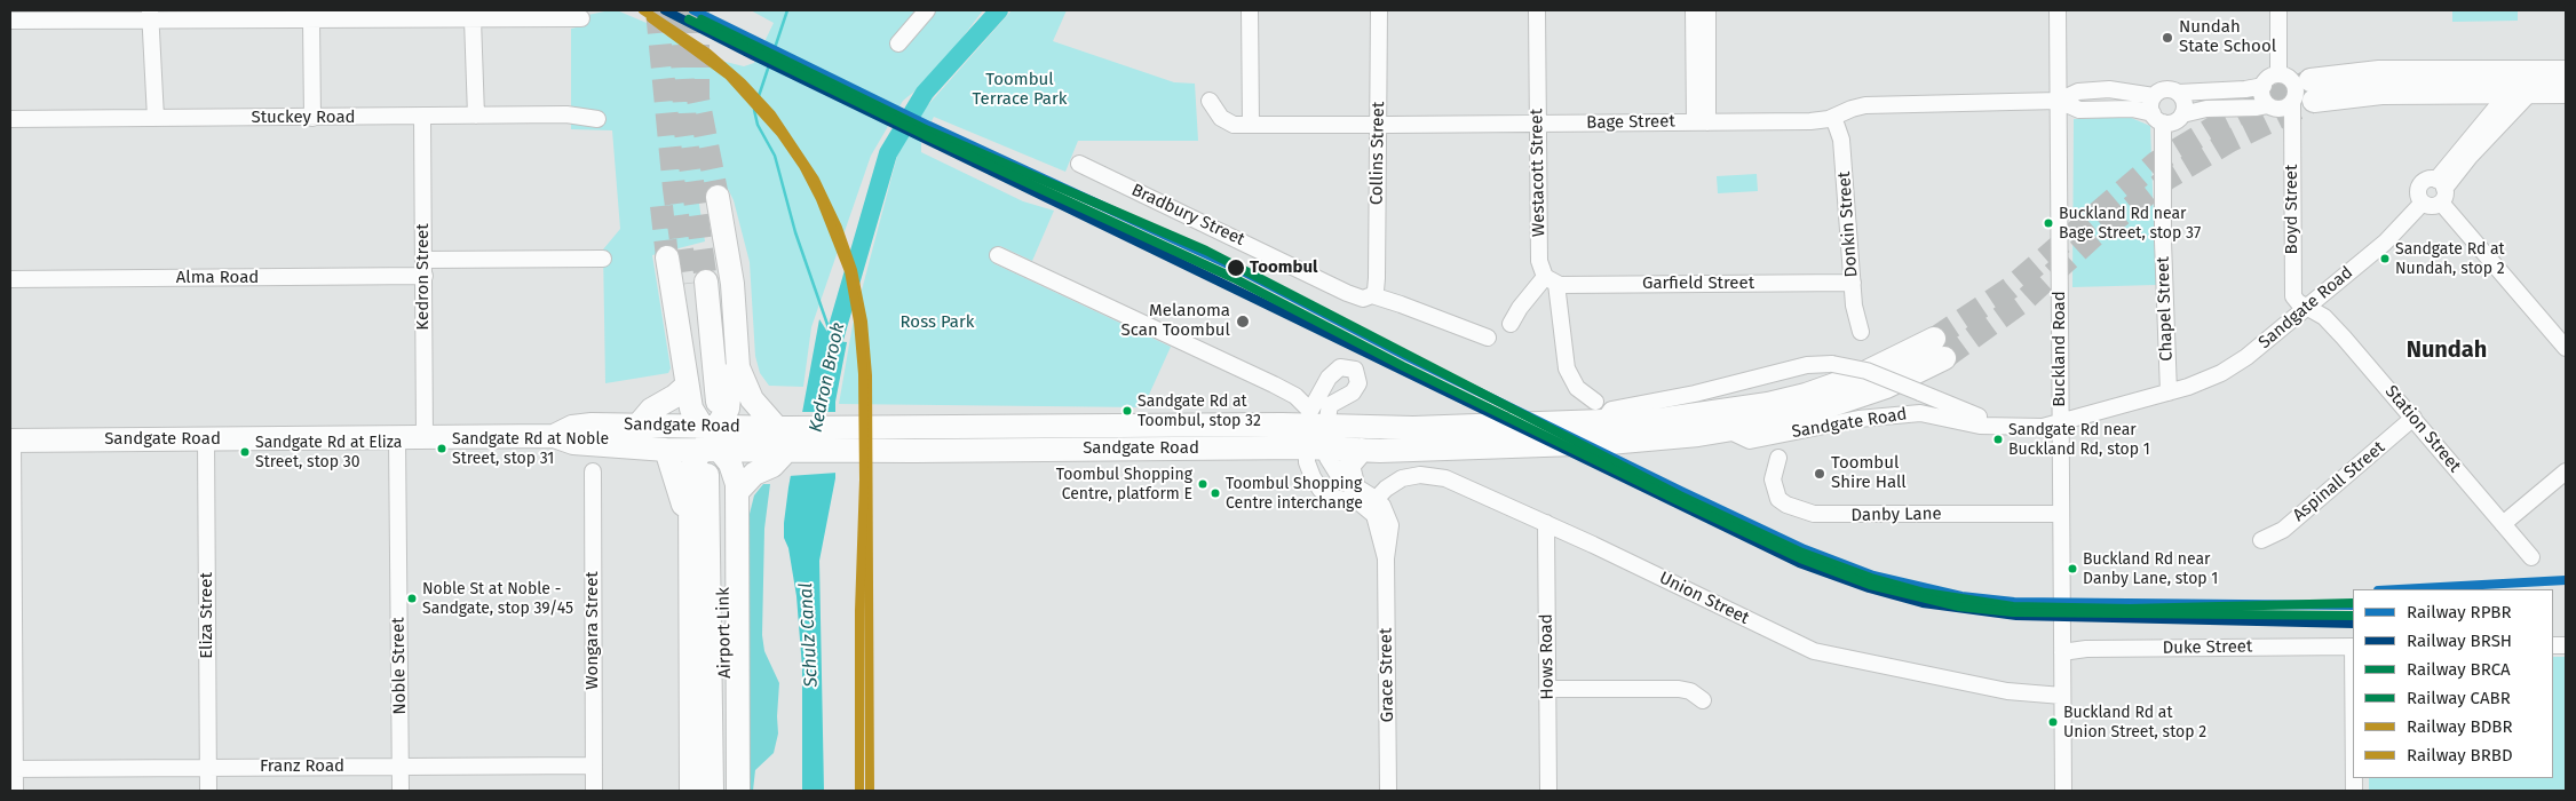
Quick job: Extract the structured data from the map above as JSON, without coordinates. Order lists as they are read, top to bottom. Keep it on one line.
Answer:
{"streets":{"highway":["Sandgate Road","Airport Link"],"street":["Stuckey Road","Bage Street","Collins Street","Westacott Street","Boyd Street","Bradbury Street","Donkin Street","Kedron Street","Alma Road","Garfield Street","Chapel Street","Buckland Road","Station Street","Aspinall Street","Danby Lane","Union Street","Eliza Street","Wongara Street","Duke Street","Hows Road","Noble Street","Grace Street","Franz Road"]},"crossings":[["Stuckey Road","Kedron Street"],["Bage Street","Collins Street"],["Bage Street","Westacott Street"],["Bage Street","Donkin Street"],["Bage Street","Chapel Street"],["Bage Street","Buckland Road"],["Collins Street","Bradbury Street"],["Westacott Street","Garfield Street"],["Westacott Street","Sandgate Road"],["Boyd Street","Sandgate Road"],["Boyd Street","Station Street"],["Donkin Street","Garfield Street"],["Kedron Street","Alma Road"],["Kedron Street","Sandgate Road"],["Sandgate Road","Chapel Street"],["Sandgate Road","Buckland Road"],["Sandgate Road","Station Street"],["Sandgate Road","Eliza Street"],["Sandgate Road","Noble Street"],["Sandgate Road","Grace Street"],["Buckland Road","Danby Lane"],["Buckland Road","Union Street"],["Buckland Road","Duke Street"],["Station Street","Aspinall Street"],["Union Street","Hows Road"],["Union Street","Grace Street"],["Eliza Street","Franz Road"],["Wongara Street","Franz Road"],["Noble Street","Franz Road"]],"districts":["Nundah"],"water":["Kedron Brook","Schulz Canal"],"parks":["Toombul Terrace Park","Ross Park"],"places":["Nundah State School","Buckland Rd near Bage Street, stop 37","Sandgate Rd at Nundah, stop 2","Toombul","Melanoma Scan Toombul","Sandgate Rd at Toombul, stop 32","Sandgate Rd near Buckland Rd, stop 1","Sandgate Rd at Noble Street, stop 31","Sandgate Rd at Eliza Street, stop 30","Toombul Shire Hall","Toombul Shopping Centre, platform E","Toombul Shopping Centre interchange","Buckland Rd near Danby Lane, stop 1","Noble St at Noble - Sandgate, stop 39/45","Buckland Rd at Union Street, stop 2"],"lines":["rail line RPBR","rail line BRSH","rail line BDBR","rail line BRBD","rail line BRCA","rail line CABR"],"legend":["Railway RPBR","Railway BRSH","Railway BRCA","Railway CABR","Railway BDBR","Railway BRBD"]}
